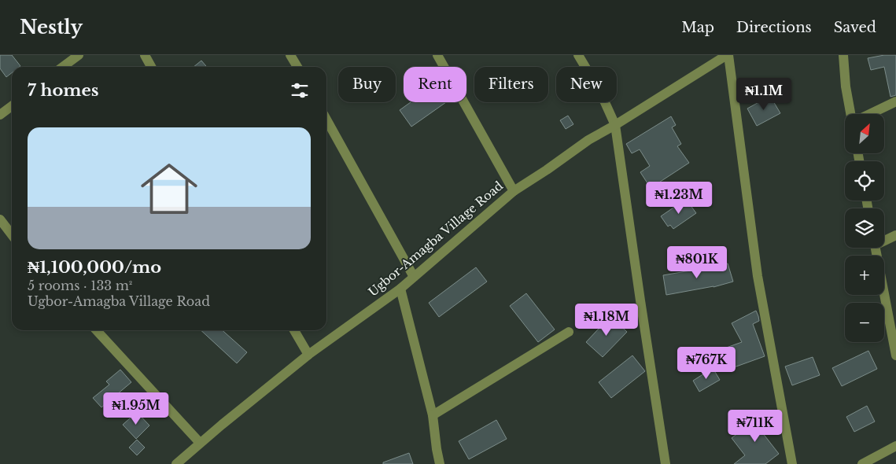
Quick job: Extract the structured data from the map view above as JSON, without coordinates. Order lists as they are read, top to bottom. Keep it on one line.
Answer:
{"streets":{"street":["Ugbor-Amagba Village Road"]},"north":"top right","page":{"header":"Nestly","nav":["Map","Directions","Saved"],"chip":["Buy","Rent","Filters","New"],"heading":"7 homes","price":["₦1.1M","₦1.23M","₦801K","₦1.18M","₦767K","₦1.95M","₦711K"],"map_buttons":["+","−"],"list":[{"name":"₦1,100,000/mo","note":"5 rooms · 133 m² · Ugbor-Amagba Village Road"}]}}
